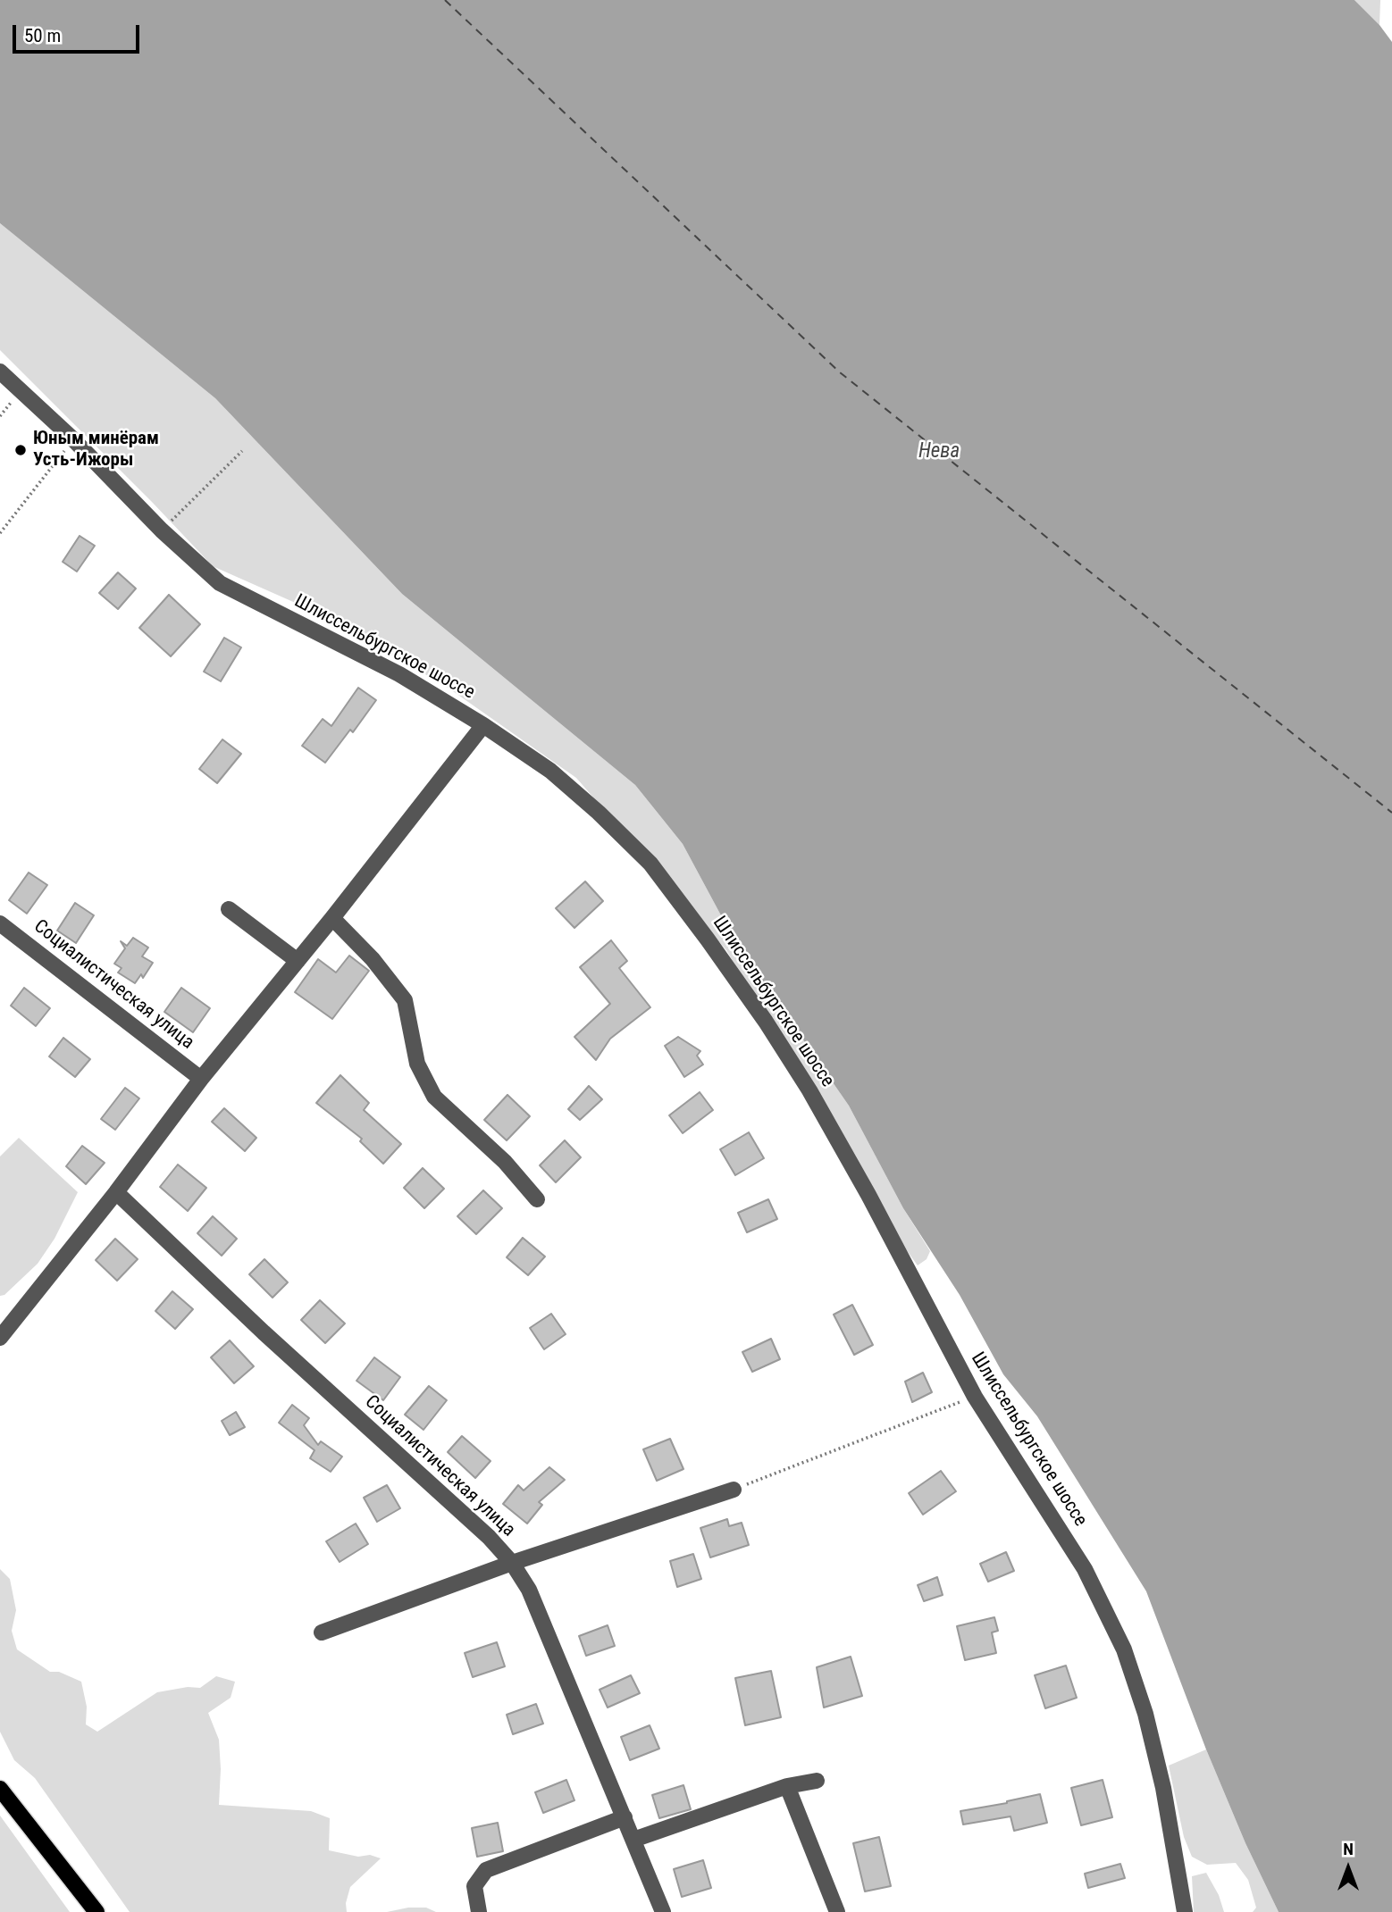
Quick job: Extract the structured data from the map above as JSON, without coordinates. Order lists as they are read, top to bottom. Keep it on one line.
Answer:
{"streets":{"street":["Шлиссельбургское шоссе","Социалистическая улица"]},"water":["Нева"],"places":["Юным минёрам Усть-Ижоры"],"scale_bar":"50 m","north":"top"}
